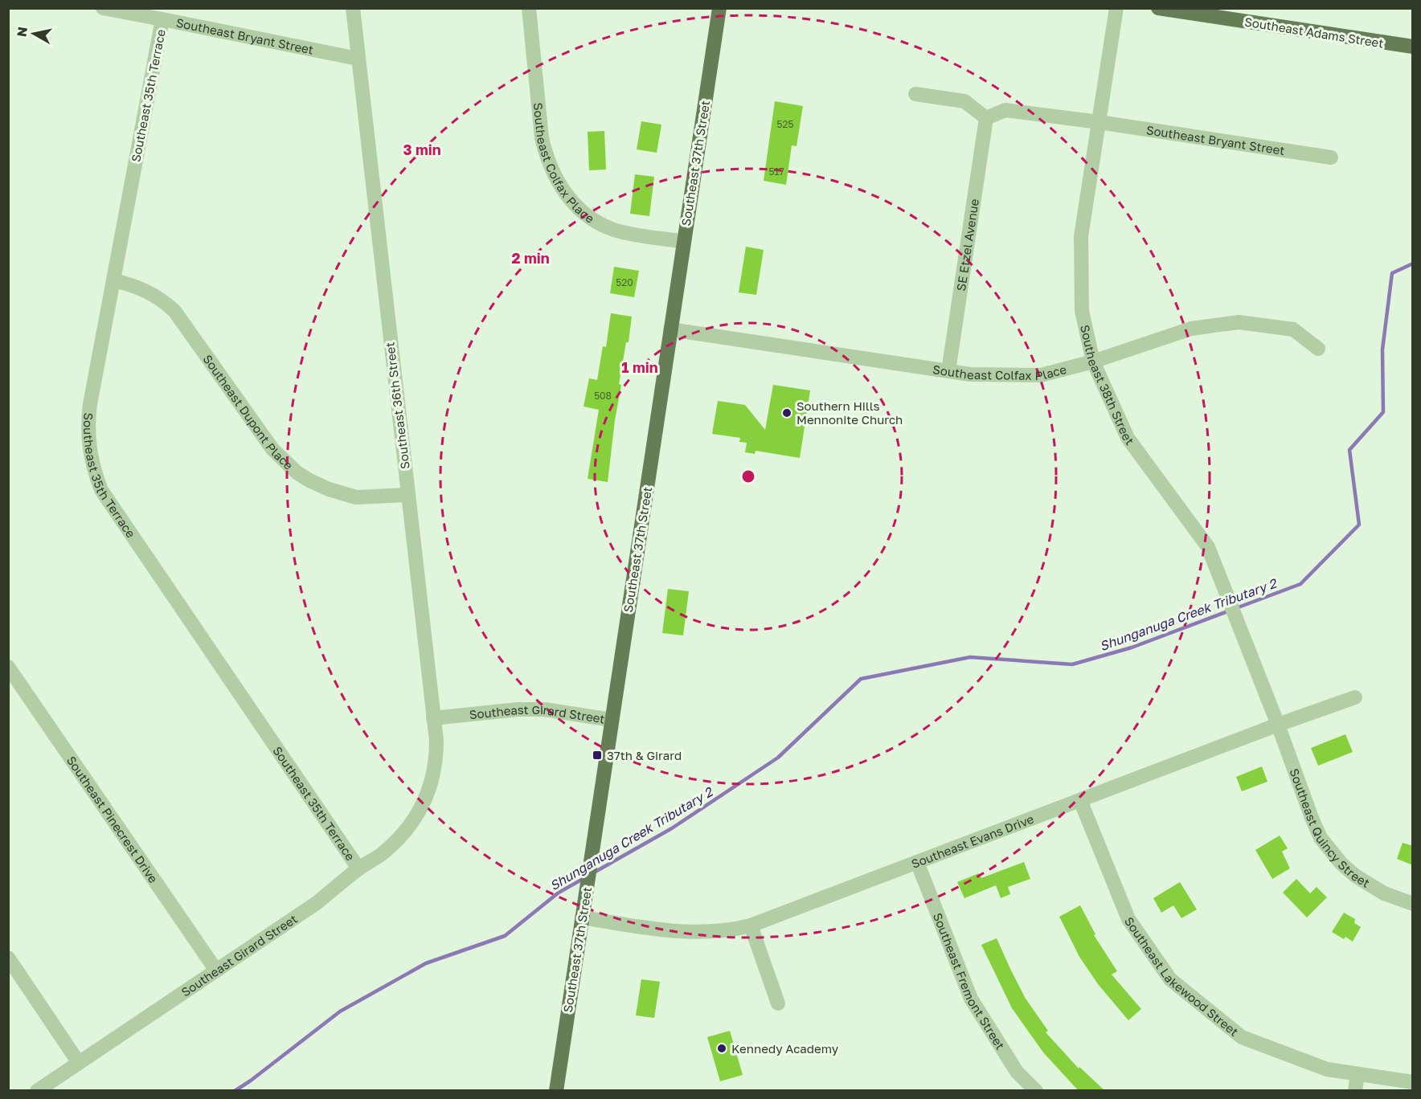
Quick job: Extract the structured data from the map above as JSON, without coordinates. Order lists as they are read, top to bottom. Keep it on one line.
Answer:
{"streets":{"main road":["Southeast Adams Street","Southeast 37th Street"],"street":["Southeast Bryant Street","Southeast 35th Terrace","Southeast Colfax Place","SE Etzel Avenue","Southeast 38th Street","Southeast 36th Street","Southeast Dupont Place","Southeast Girard Street","Southeast Pinecrest Drive","Southeast Quincy Street","Southeast Evans Drive","Southeast Lakewood Street","Southeast Fremont Street"]},"crossings":[["Southeast Bryant Street","Southeast 35th Terrace"],["Southeast Bryant Street","SE Etzel Avenue"],["Southeast Bryant Street","Southeast 38th Street"],["Southeast Bryant Street","Southeast 36th Street"],["Southeast 35th Terrace","Southeast Dupont Place"],["Southeast 35th Terrace","Southeast Girard Street"],["Southeast Colfax Place","Southeast 37th Street"],["Southeast Colfax Place","SE Etzel Avenue"],["Southeast Colfax Place","Southeast 38th Street"],["Southeast 37th Street","Southeast Girard Street"],["Southeast 37th Street","Southeast Evans Drive"],["Southeast 38th Street","Southeast Quincy Street"],["Southeast 38th Street","Southeast Evans Drive"],["Southeast 36th Street","Southeast Dupont Place"],["Southeast 36th Street","Southeast Girard Street"],["Southeast Girard Street","Southeast Pinecrest Drive"],["Southeast Quincy Street","Southeast Evans Drive"],["Southeast Evans Drive","Southeast Lakewood Street"],["Southeast Evans Drive","Southeast Fremont Street"]],"water":["Shunganuga Creek Tributary 2"],"places":{"other":["Southern Hills Mennonite Church","Kennedy Academy"],"transit":["37th & Girard"]},"house_numbers":["525","517","520","508"],"north":"left","rings":["3 min","2 min","1 min"]}
